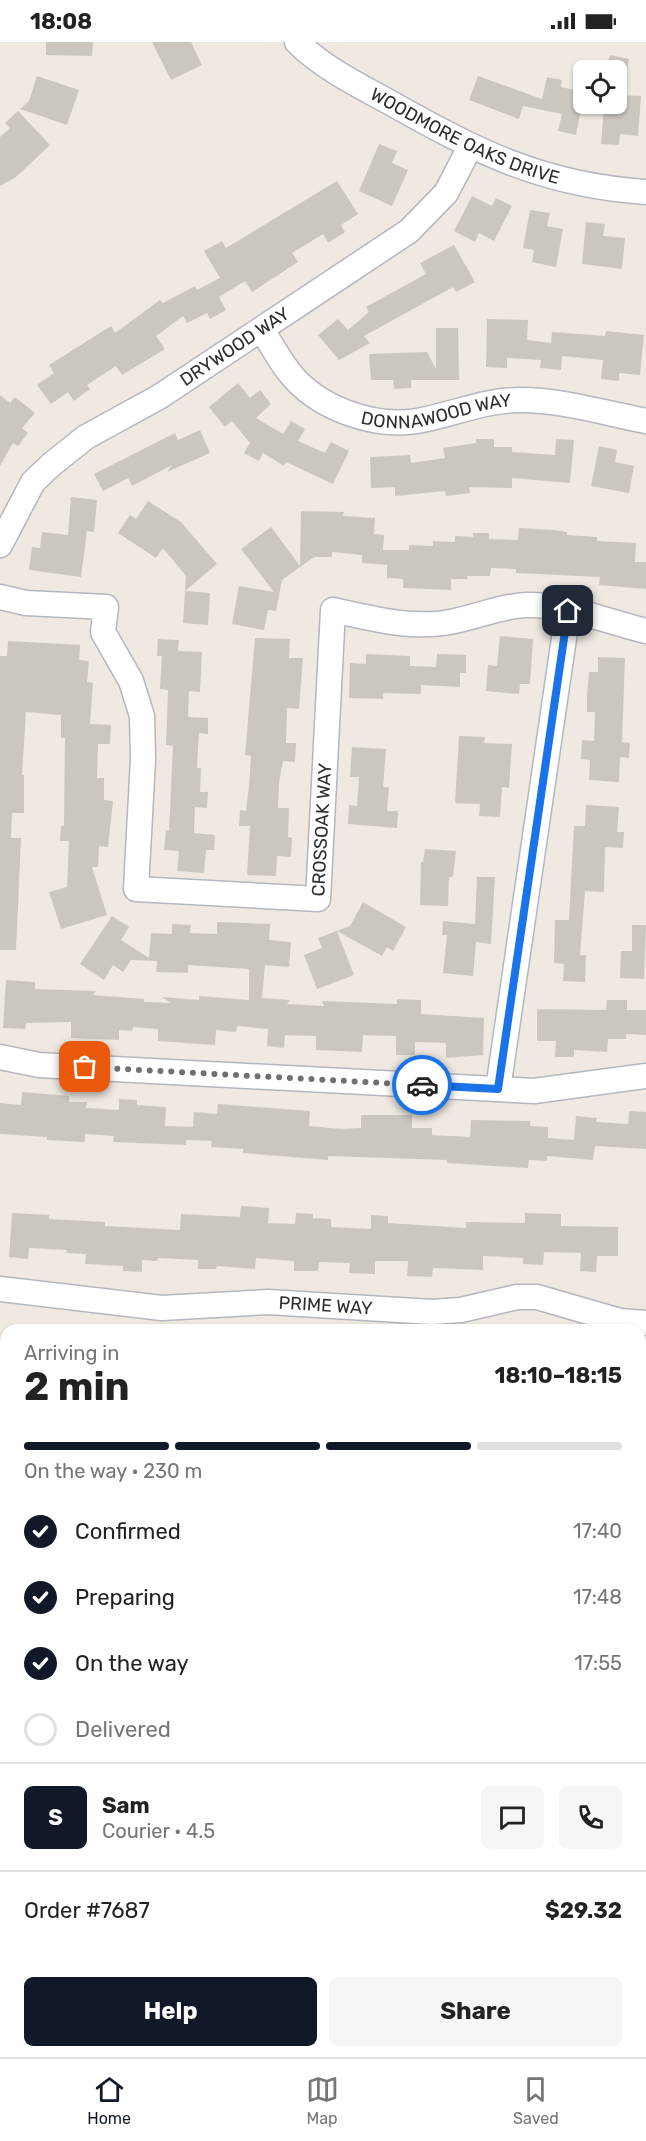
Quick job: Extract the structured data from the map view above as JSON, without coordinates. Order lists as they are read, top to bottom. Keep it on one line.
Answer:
{"streets":{"street":["WOODMORE OAKS DRIVE","DRYWOOD WAY","DONNAWOOD WAY","CROSSOAK WAY","PRIME WAY"]},"crossings":[["WOODMORE OAKS DRIVE","DRYWOOD WAY"],["DRYWOOD WAY","DONNAWOOD WAY"]],"page":{"status":"18:08","heading":["2 min","Arriving in","18:10–18:15"],"panel":["Sam","Courier · 4.5","Order #7687","$29.32"],"bar":"On the way · 230 m","list":[["Confirmed","17:40"],["Preparing","17:48"],["On the way","17:55"],"Delivered"],"round":"S","buttons":["Help","Share"],"tabs":["Home","Map","Saved"]}}
